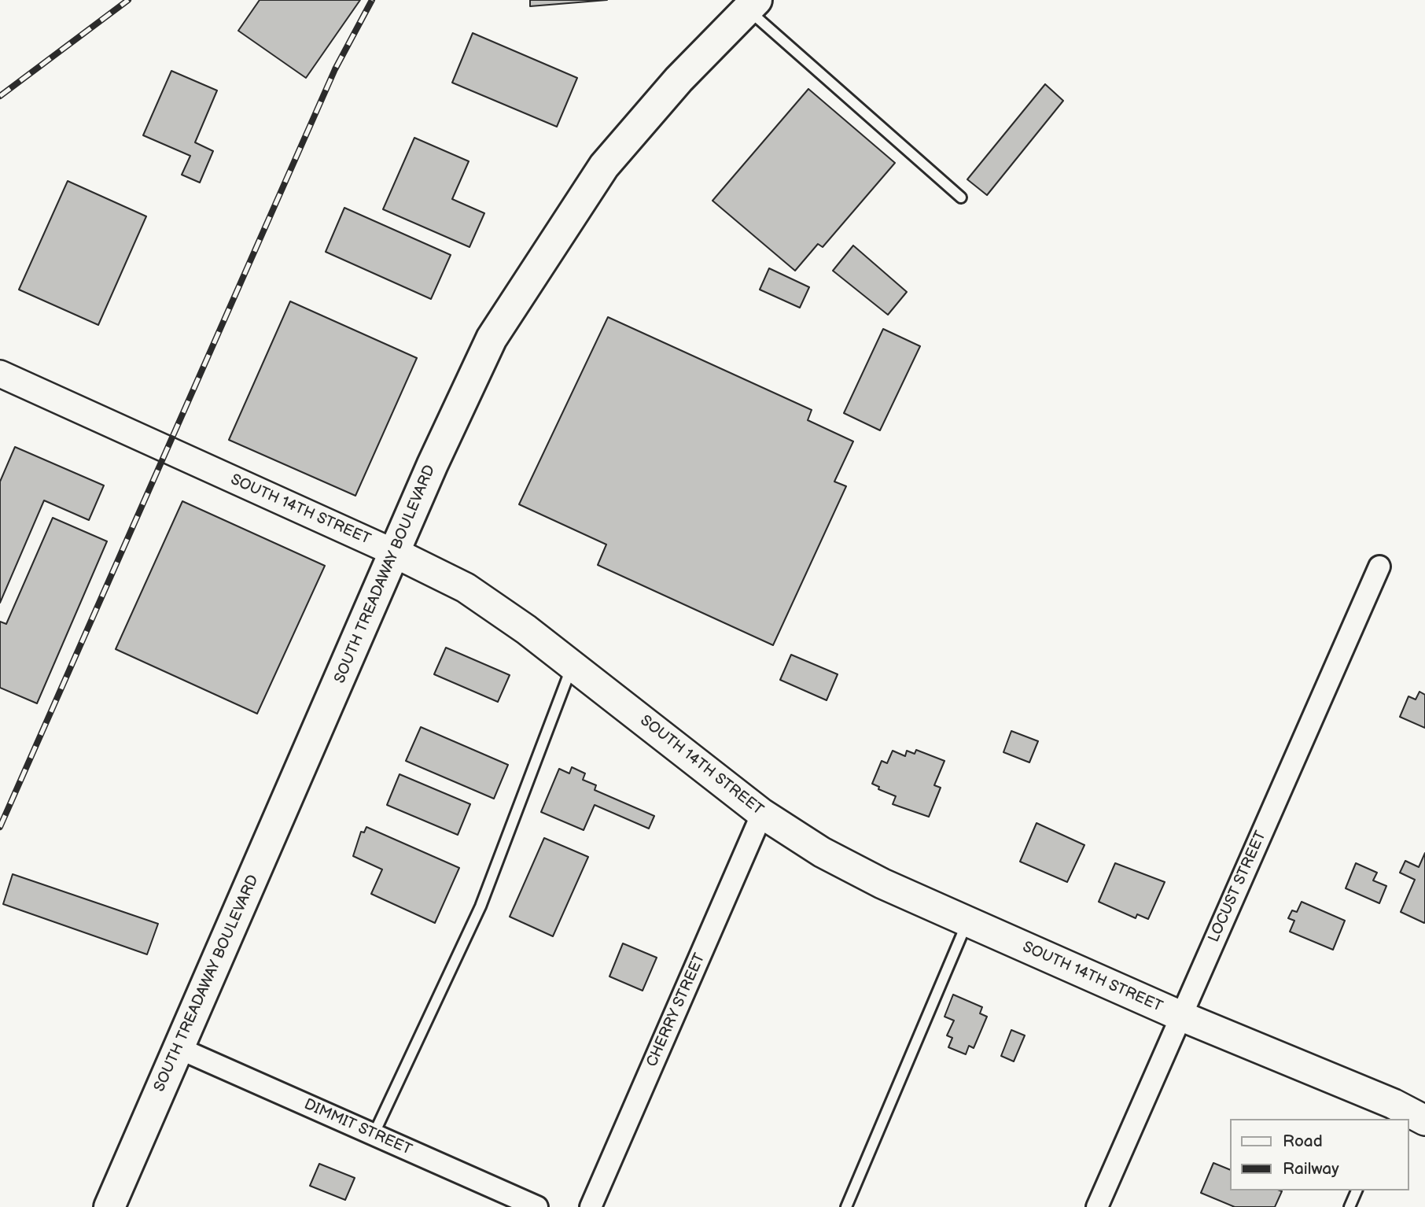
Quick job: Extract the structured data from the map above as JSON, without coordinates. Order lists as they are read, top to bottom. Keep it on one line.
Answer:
{"streets":{"main road":["SOUTH 14TH STREET","SOUTH TREADAWAY BOULEVARD"],"street":["LOCUST STREET","CHERRY STREET","DIMMIT STREET"]},"crossings":[["SOUTH 14TH STREET","SOUTH TREADAWAY BOULEVARD"],["SOUTH 14TH STREET","LOCUST STREET"],["SOUTH 14TH STREET","CHERRY STREET"],["SOUTH TREADAWAY BOULEVARD","DIMMIT STREET"]],"legend":["Road","Railway"]}
